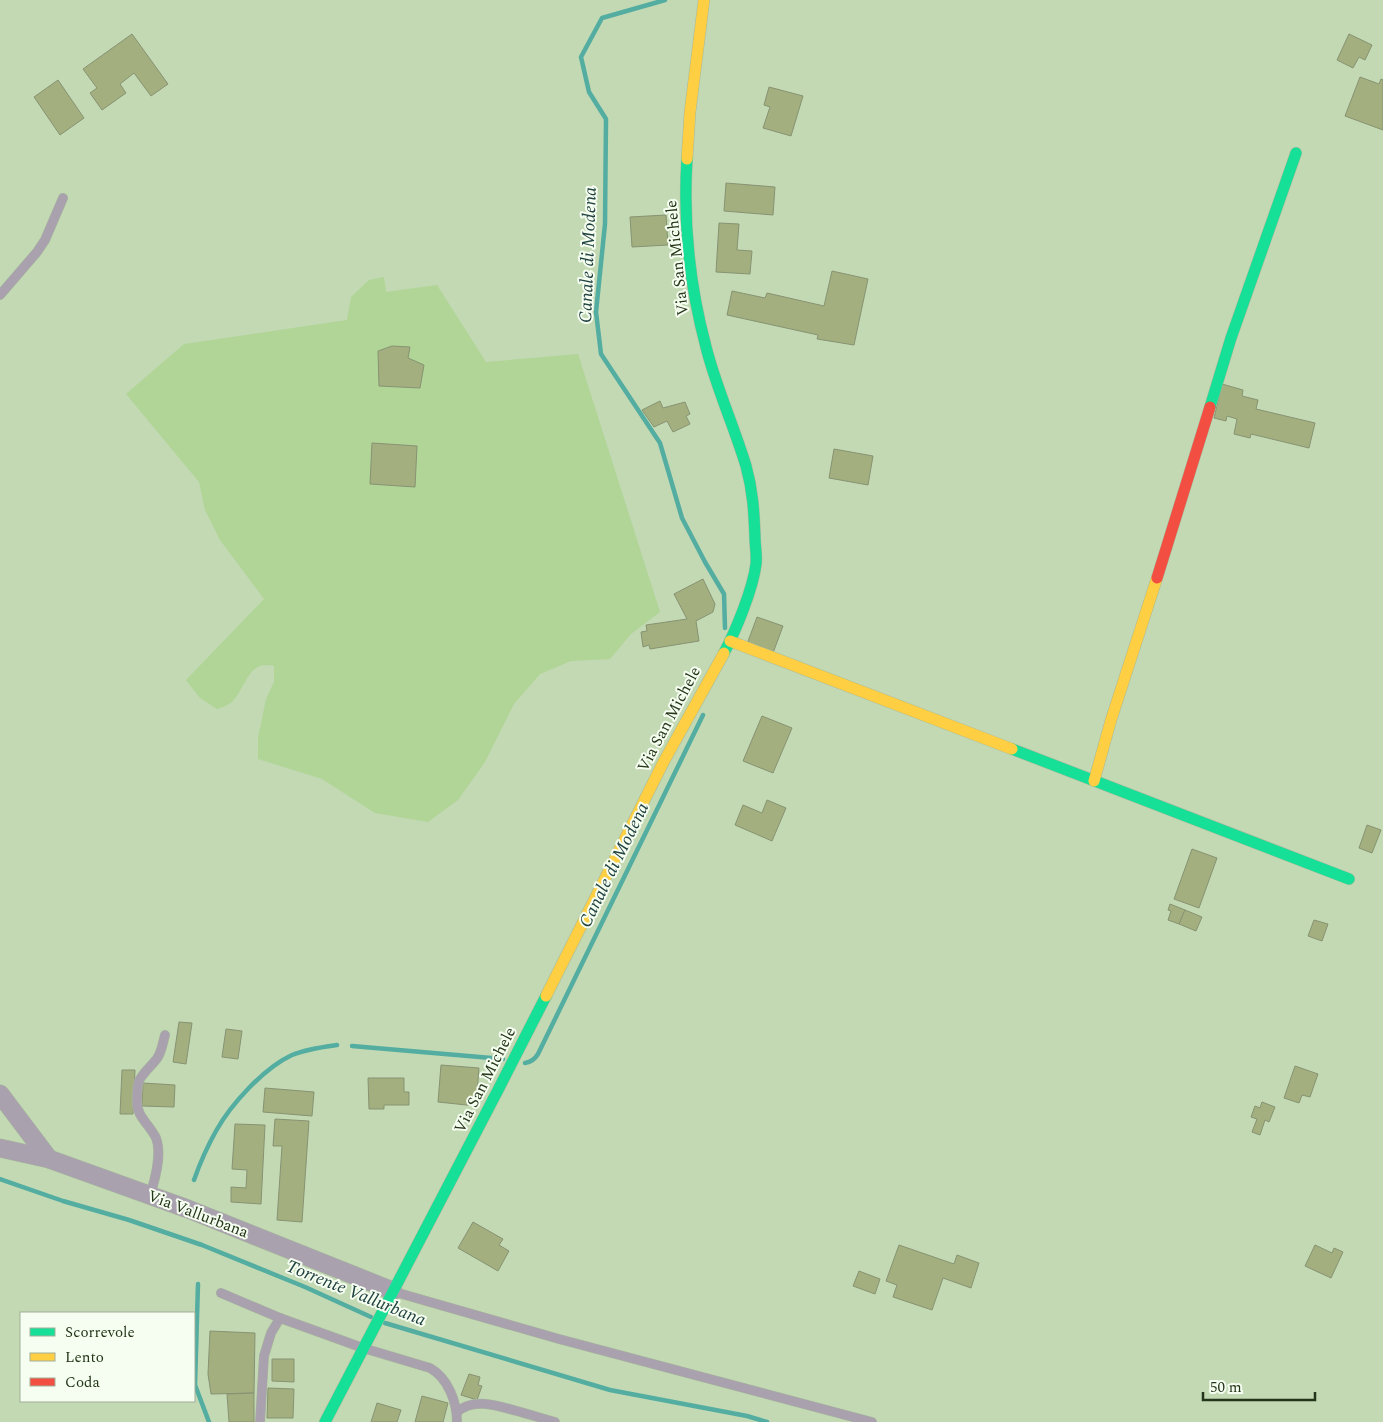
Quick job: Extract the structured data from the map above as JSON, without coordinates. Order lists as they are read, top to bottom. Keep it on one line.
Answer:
{"streets":{"main road":["Via San Michele"],"street":["Via Vallurbana"]},"crossings":[["Via San Michele","Via Vallurbana"]],"water":["Canale di Modena","Torrente Vallurbana"],"legend":["Scorrevole","Lento","Coda"],"scale_bar":"50 m"}
